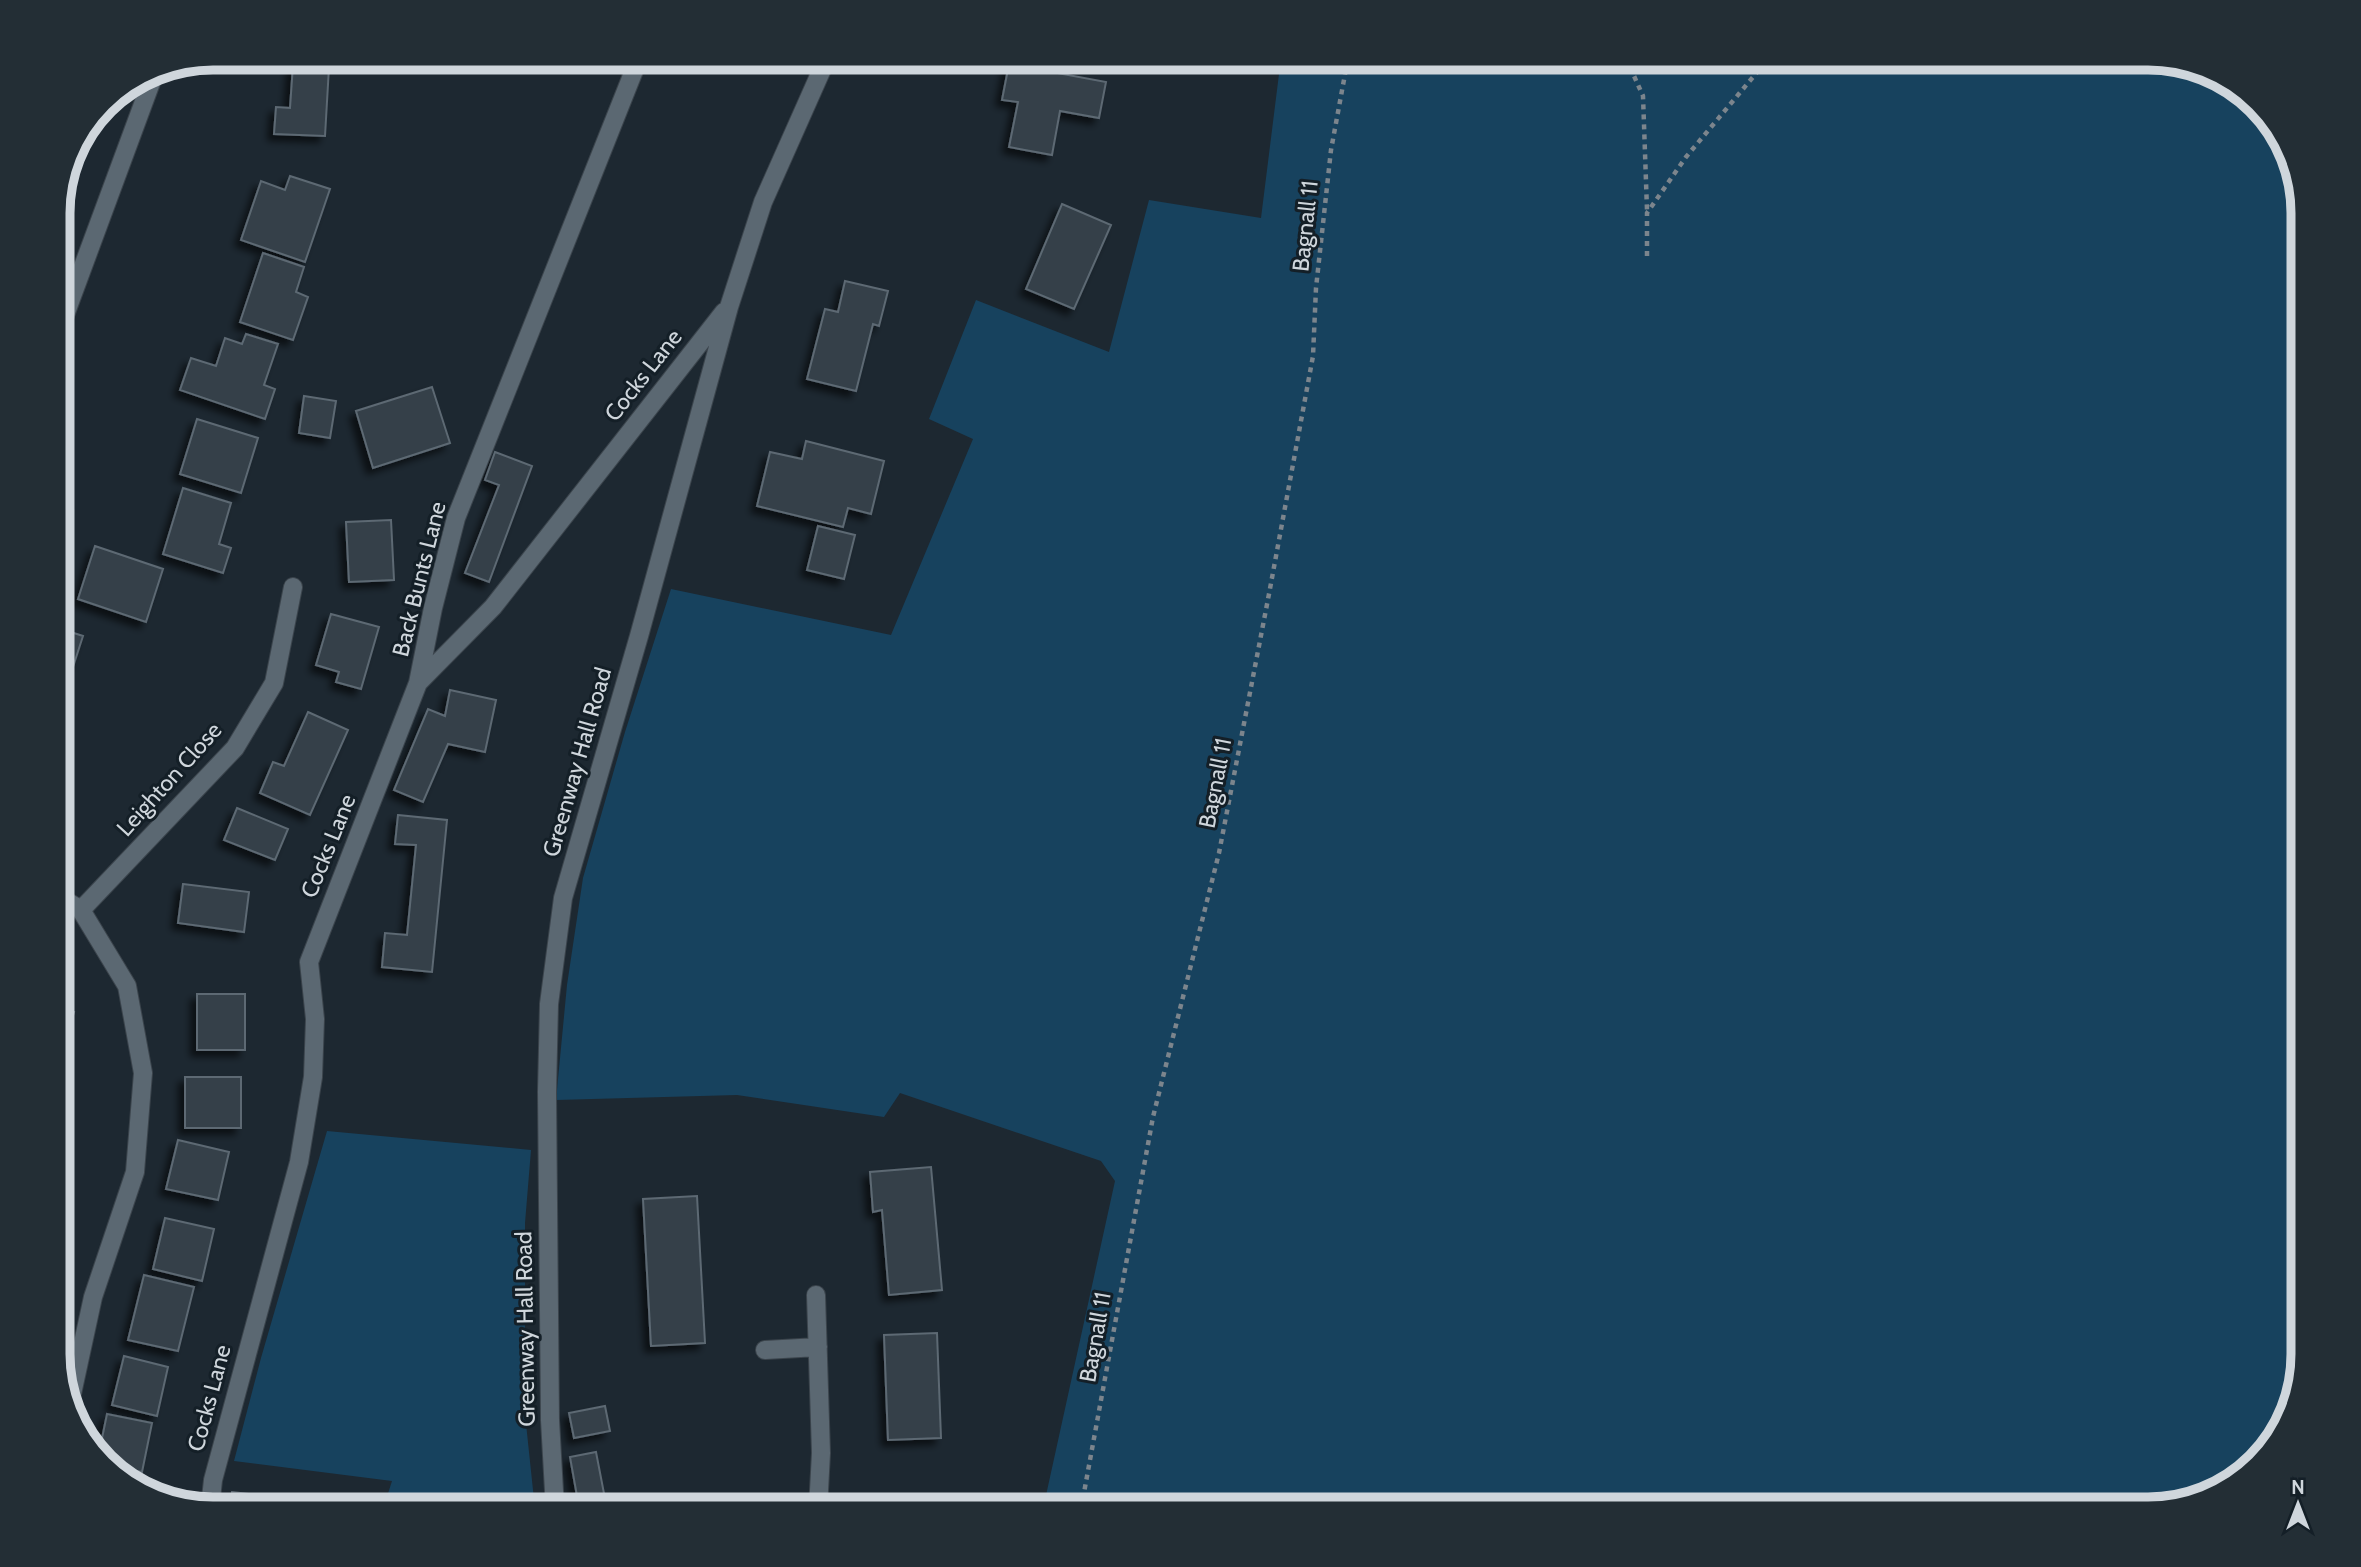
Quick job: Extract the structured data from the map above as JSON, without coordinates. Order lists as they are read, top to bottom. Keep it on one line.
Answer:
{"streets":{"street":["Cocks Lane","Back Bunts Lane","Greenway Hall Road","Leighton Close"],"path":["Bagnall 11"]},"crossings":[["Cocks Lane","Back Bunts Lane"],["Cocks Lane","Greenway Hall Road"]],"north":"top"}
